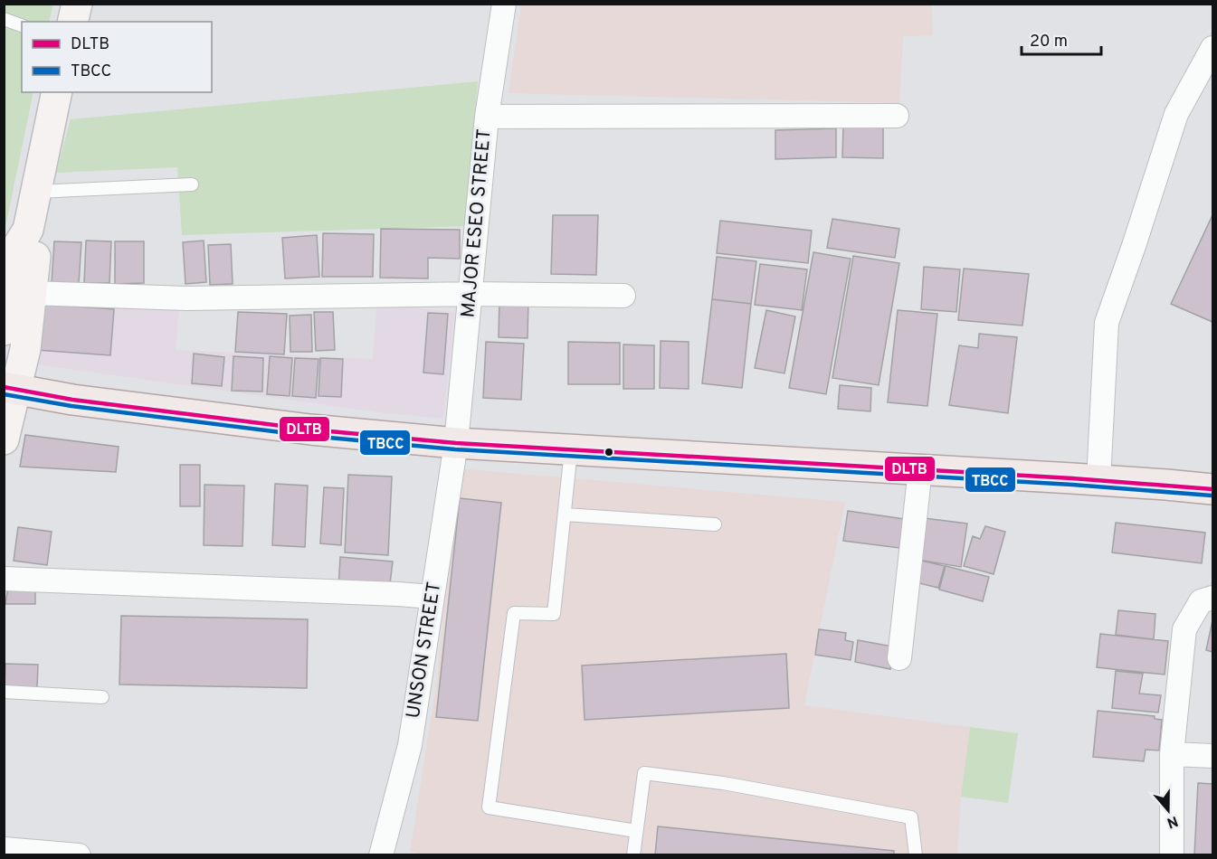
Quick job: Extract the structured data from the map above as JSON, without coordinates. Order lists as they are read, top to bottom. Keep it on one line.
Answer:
{"streets":{"street":["MAJOR ESEO STREET","UNSON STREET"]},"crossings":[["MAJOR ESEO STREET","UNSON STREET"]],"lines":["transit line DLTB","transit line TBCC"],"legend":["DLTB","TBCC"],"scale_bar":"20 m","north":"bottom"}
